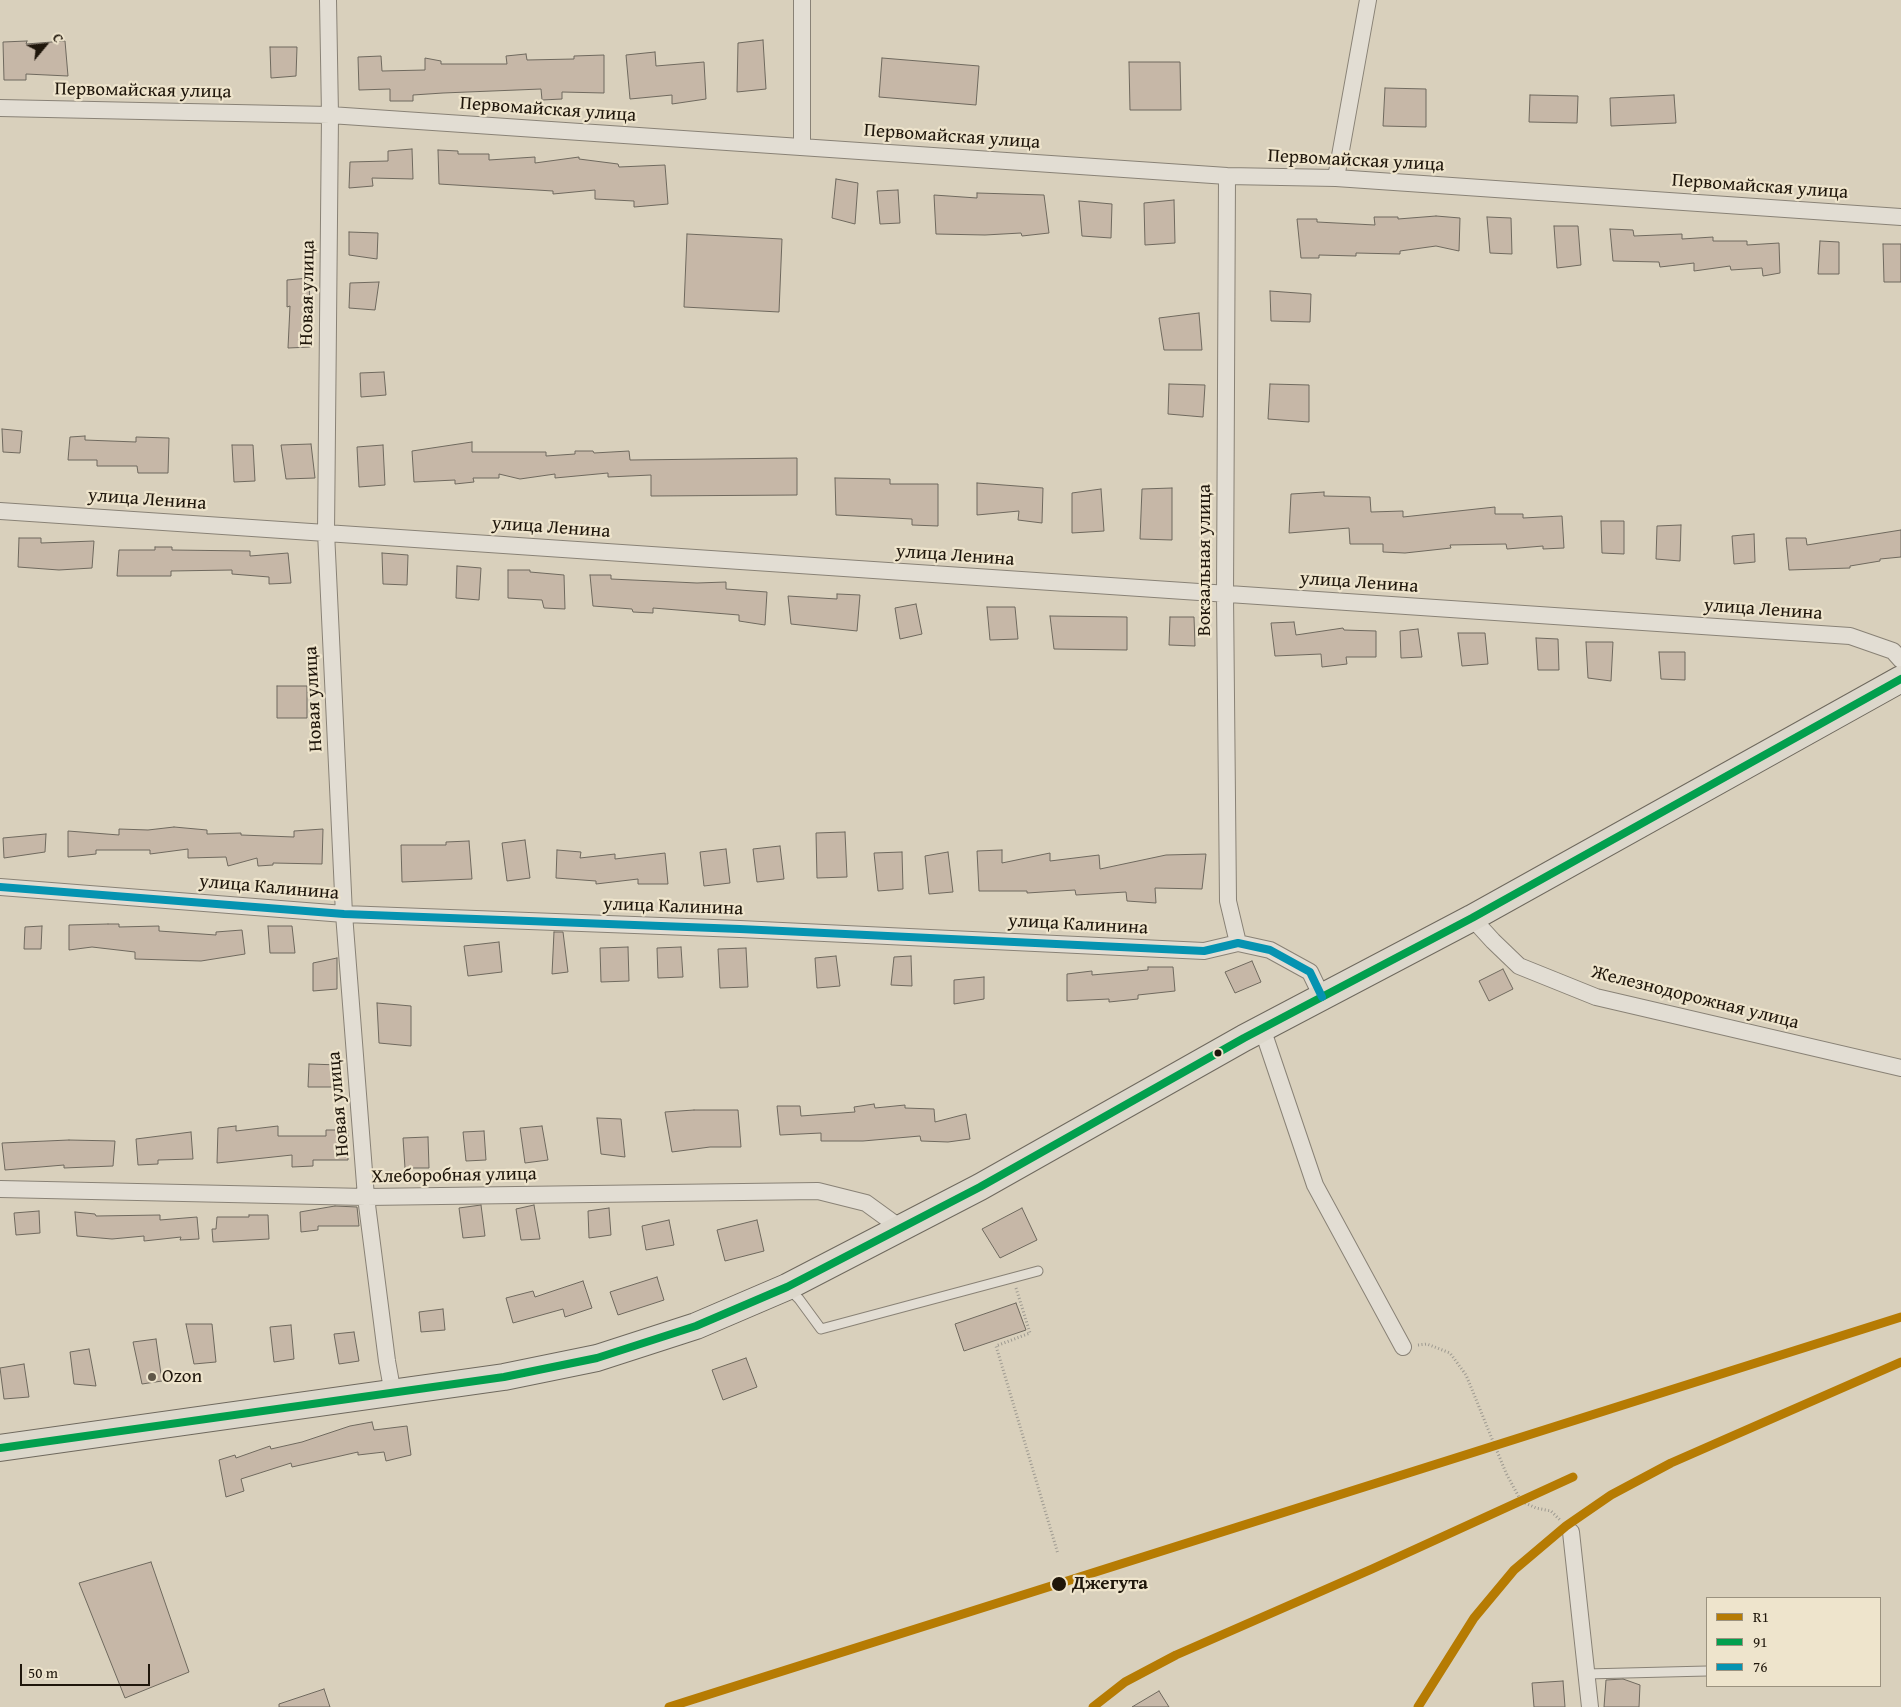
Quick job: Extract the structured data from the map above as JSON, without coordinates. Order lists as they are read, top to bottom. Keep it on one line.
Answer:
{"streets":{"street":["Первомайская улица","Новая улица","улица Ленина","Вокзальная улица","улица Калинина","Железнодорожная улица","Хлеборобная улица"]},"crossings":[["Первомайская улица","Новая улица"],["Первомайская улица","Вокзальная улица"],["Новая улица","улица Ленина"],["Новая улица","улица Калинина"],["Новая улица","Хлеборобная улица"],["улица Ленина","Вокзальная улица"],["Вокзальная улица","улица Калинина"]],"places":["Ozon","Джегута"],"lines":["transit line 91","transit line 76","transit line R1"],"legend":["R1","91","76"],"scale_bar":"50 m","north":"top right"}
